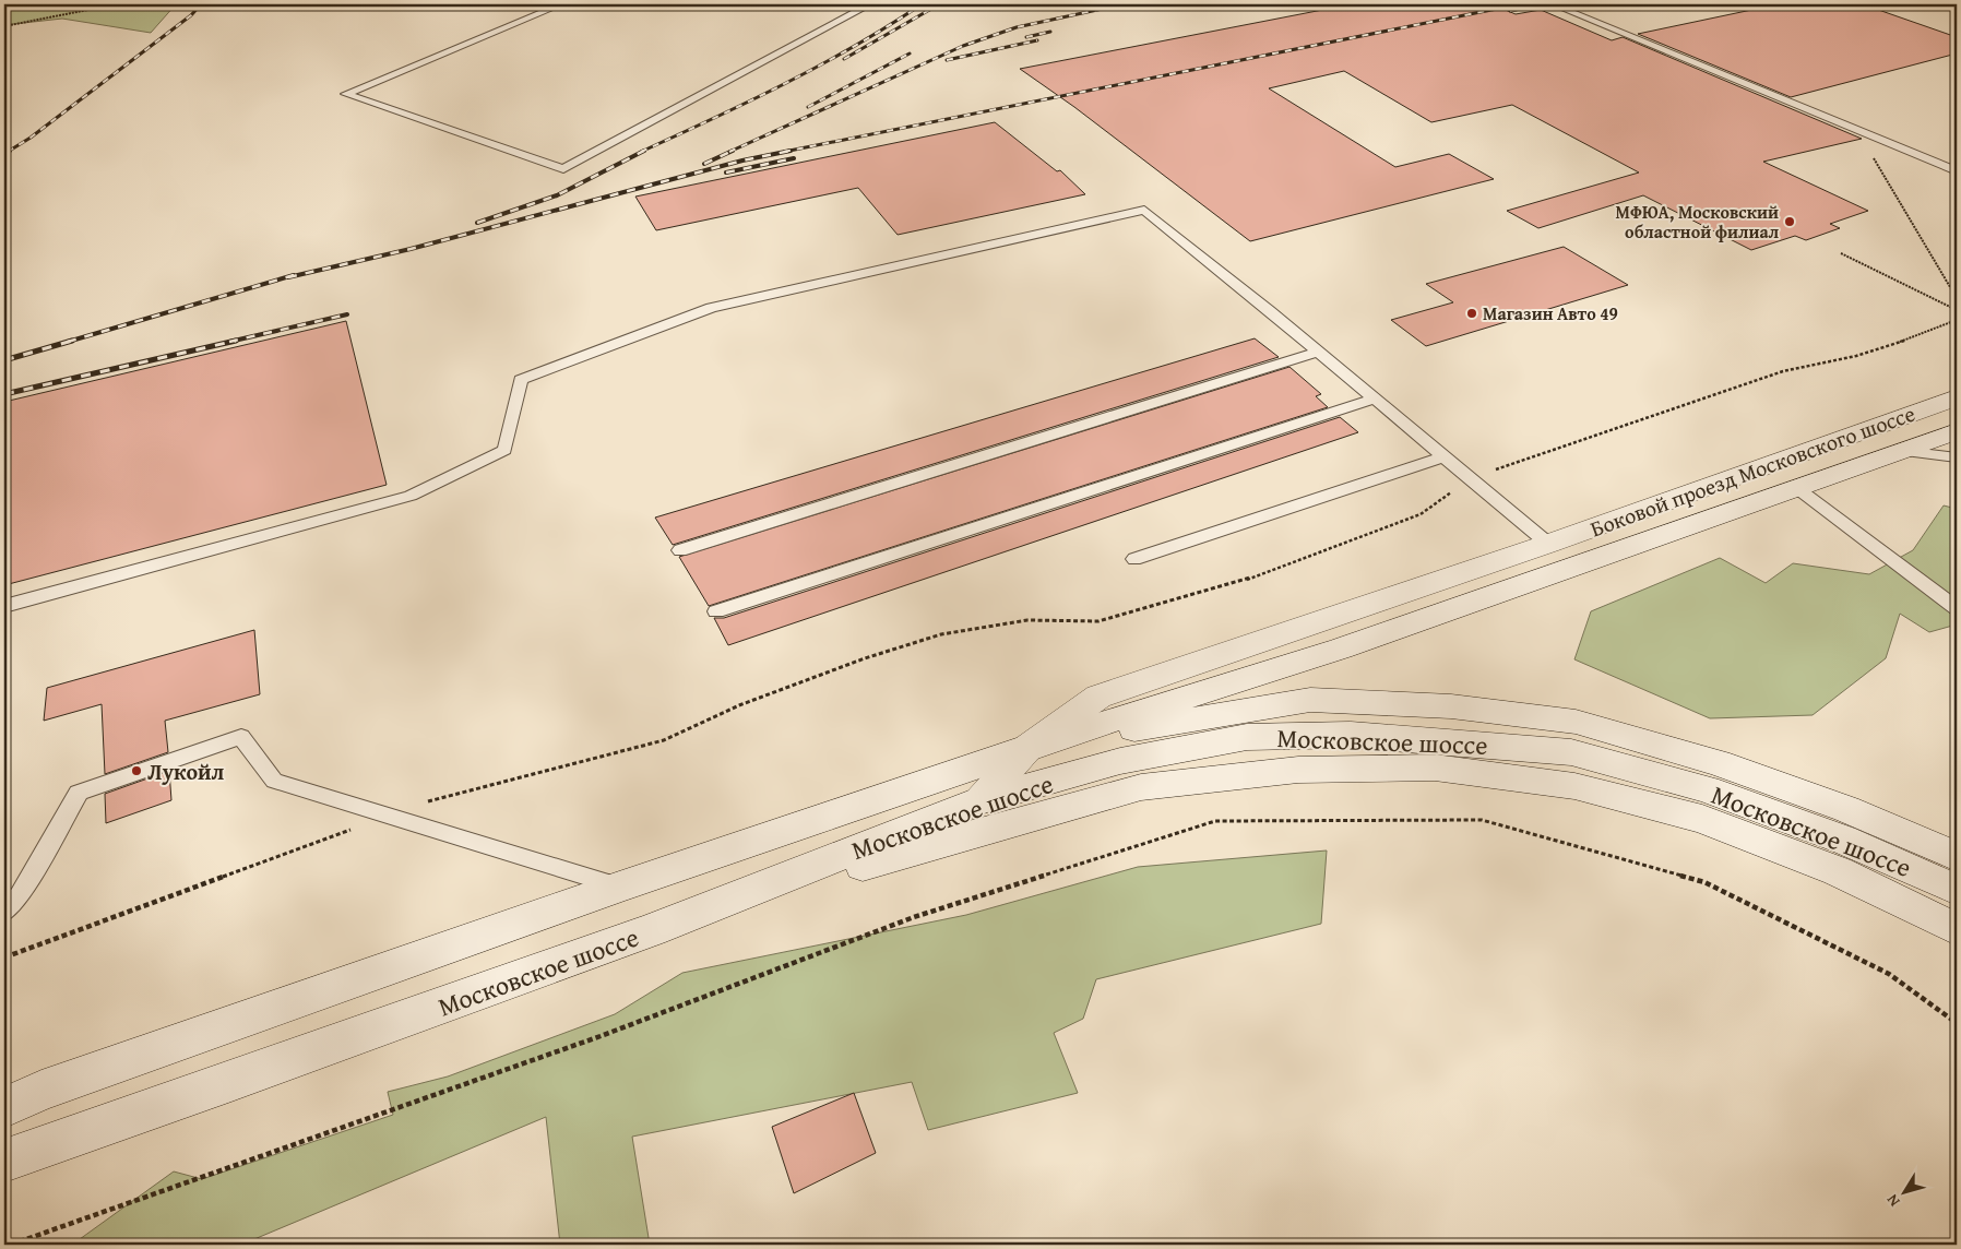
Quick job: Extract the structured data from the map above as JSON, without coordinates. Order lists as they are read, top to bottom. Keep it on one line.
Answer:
{"streets":{"main road":["Боковой проезд Московского шоссе","Московское шоссе"]},"crossings":[["Боковой проезд Московского шоссе","Московское шоссе"]],"places":["МФЮА, Московский областной филиал","Магазин Авто 49","Лукойл"],"north":"bottom left"}
